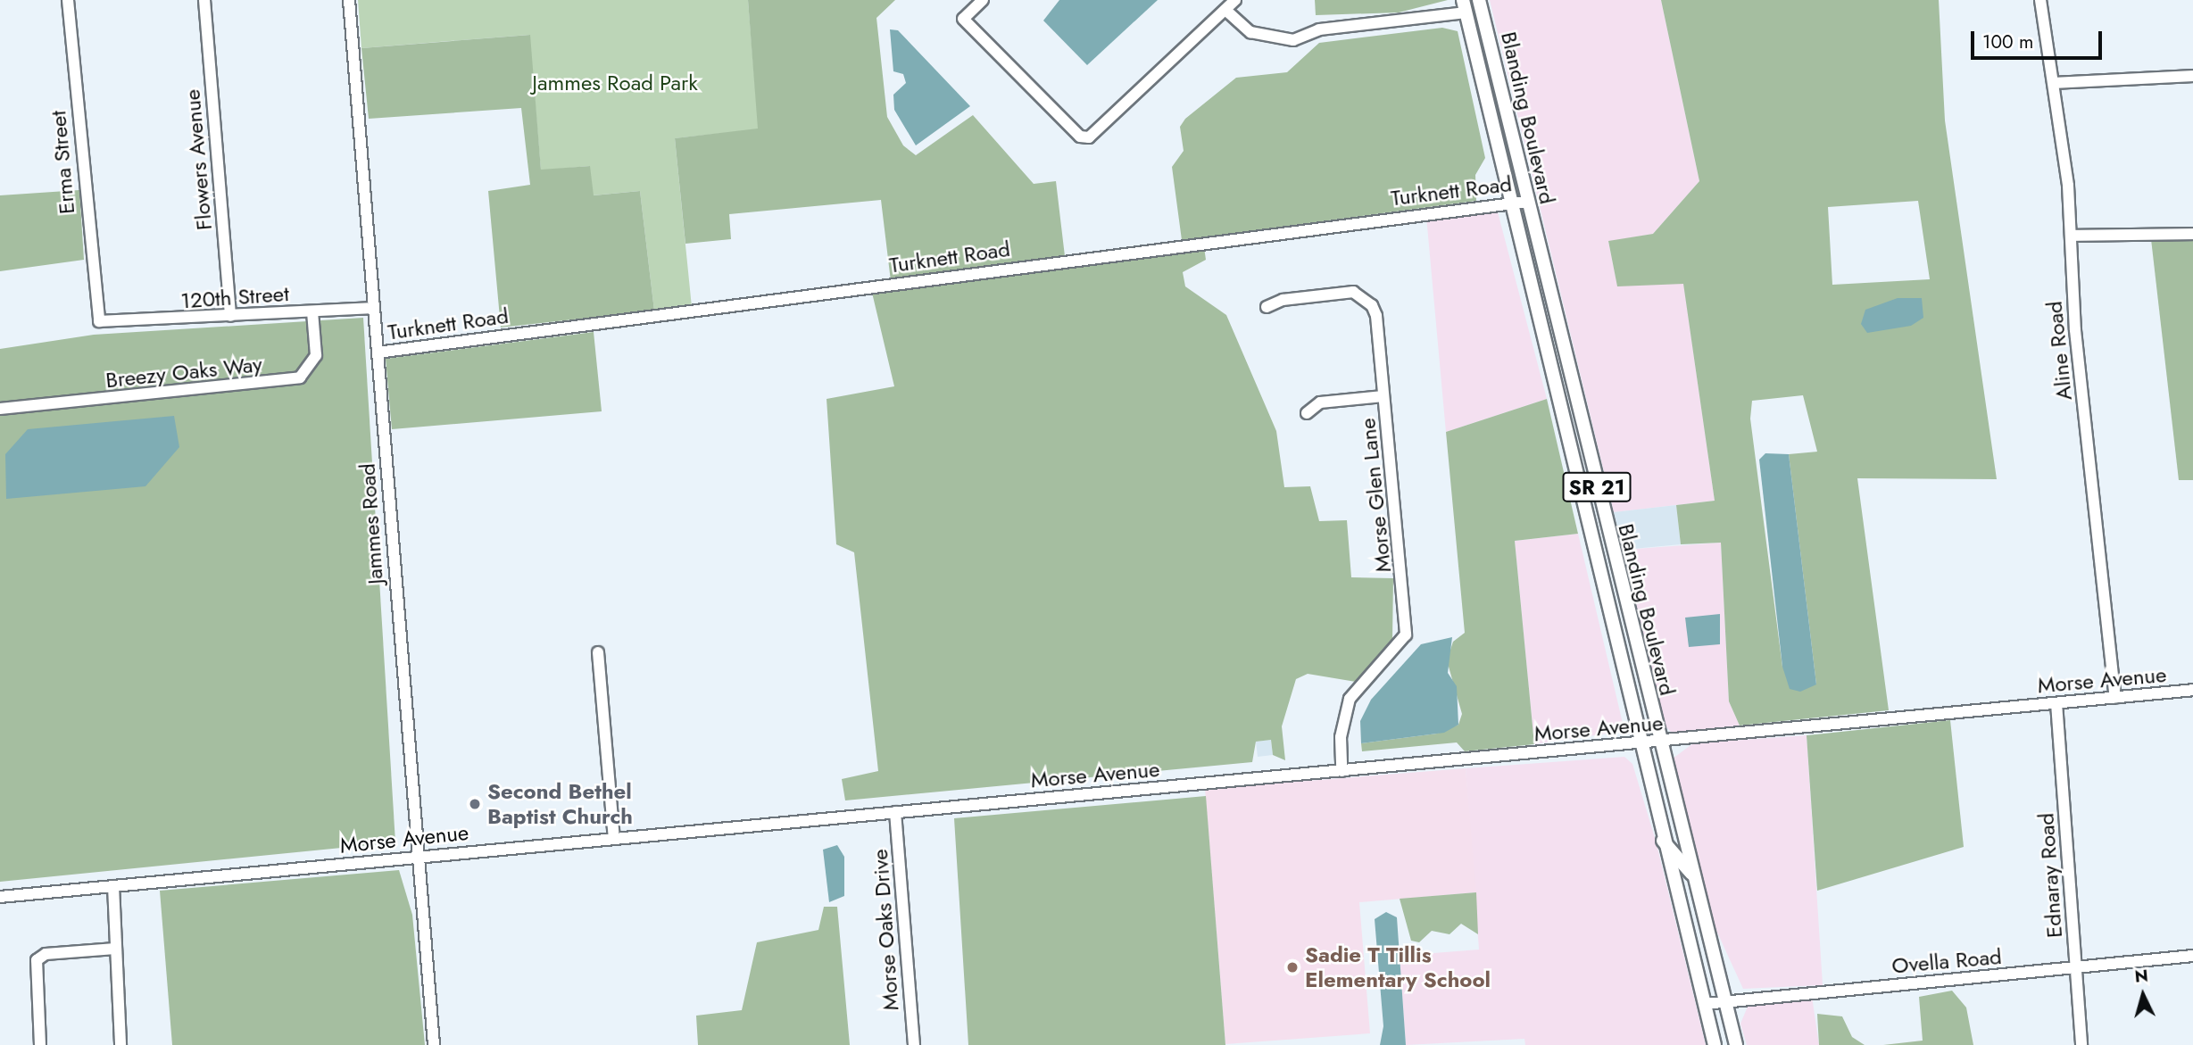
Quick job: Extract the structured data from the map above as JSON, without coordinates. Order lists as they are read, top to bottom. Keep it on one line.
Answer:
{"streets":{"main road":["Blanding Boulevard","SR 21"],"street":["Flowers Avenue","Erma Street","Turknett Road","120th Street","Aline Road","Breezy Oaks Way","Morse Glen Lane","Jammes Road","Morse Avenue","Ednaray Road","Morse Oaks Drive","Ovella Road"]},"crossings":[["Blanding Boulevard","Turknett Road"],["Blanding Boulevard","Morse Avenue"],["Blanding Boulevard","Ovella Road"],["Flowers Avenue","120th Street"],["Erma Street","120th Street"],["Turknett Road","Jammes Road"],["120th Street","Breezy Oaks Way"],["120th Street","Jammes Road"],["Aline Road","Morse Avenue"],["Morse Glen Lane","Morse Avenue"],["Jammes Road","Morse Avenue"],["Morse Avenue","Ednaray Road"],["Morse Avenue","Morse Oaks Drive"],["Ednaray Road","Ovella Road"]],"parks":["Jammes Road Park"],"places":["Second Bethel Baptist Church","Sadie T Tillis Elementary School"],"scale_bar":"100 m","north":"top"}
